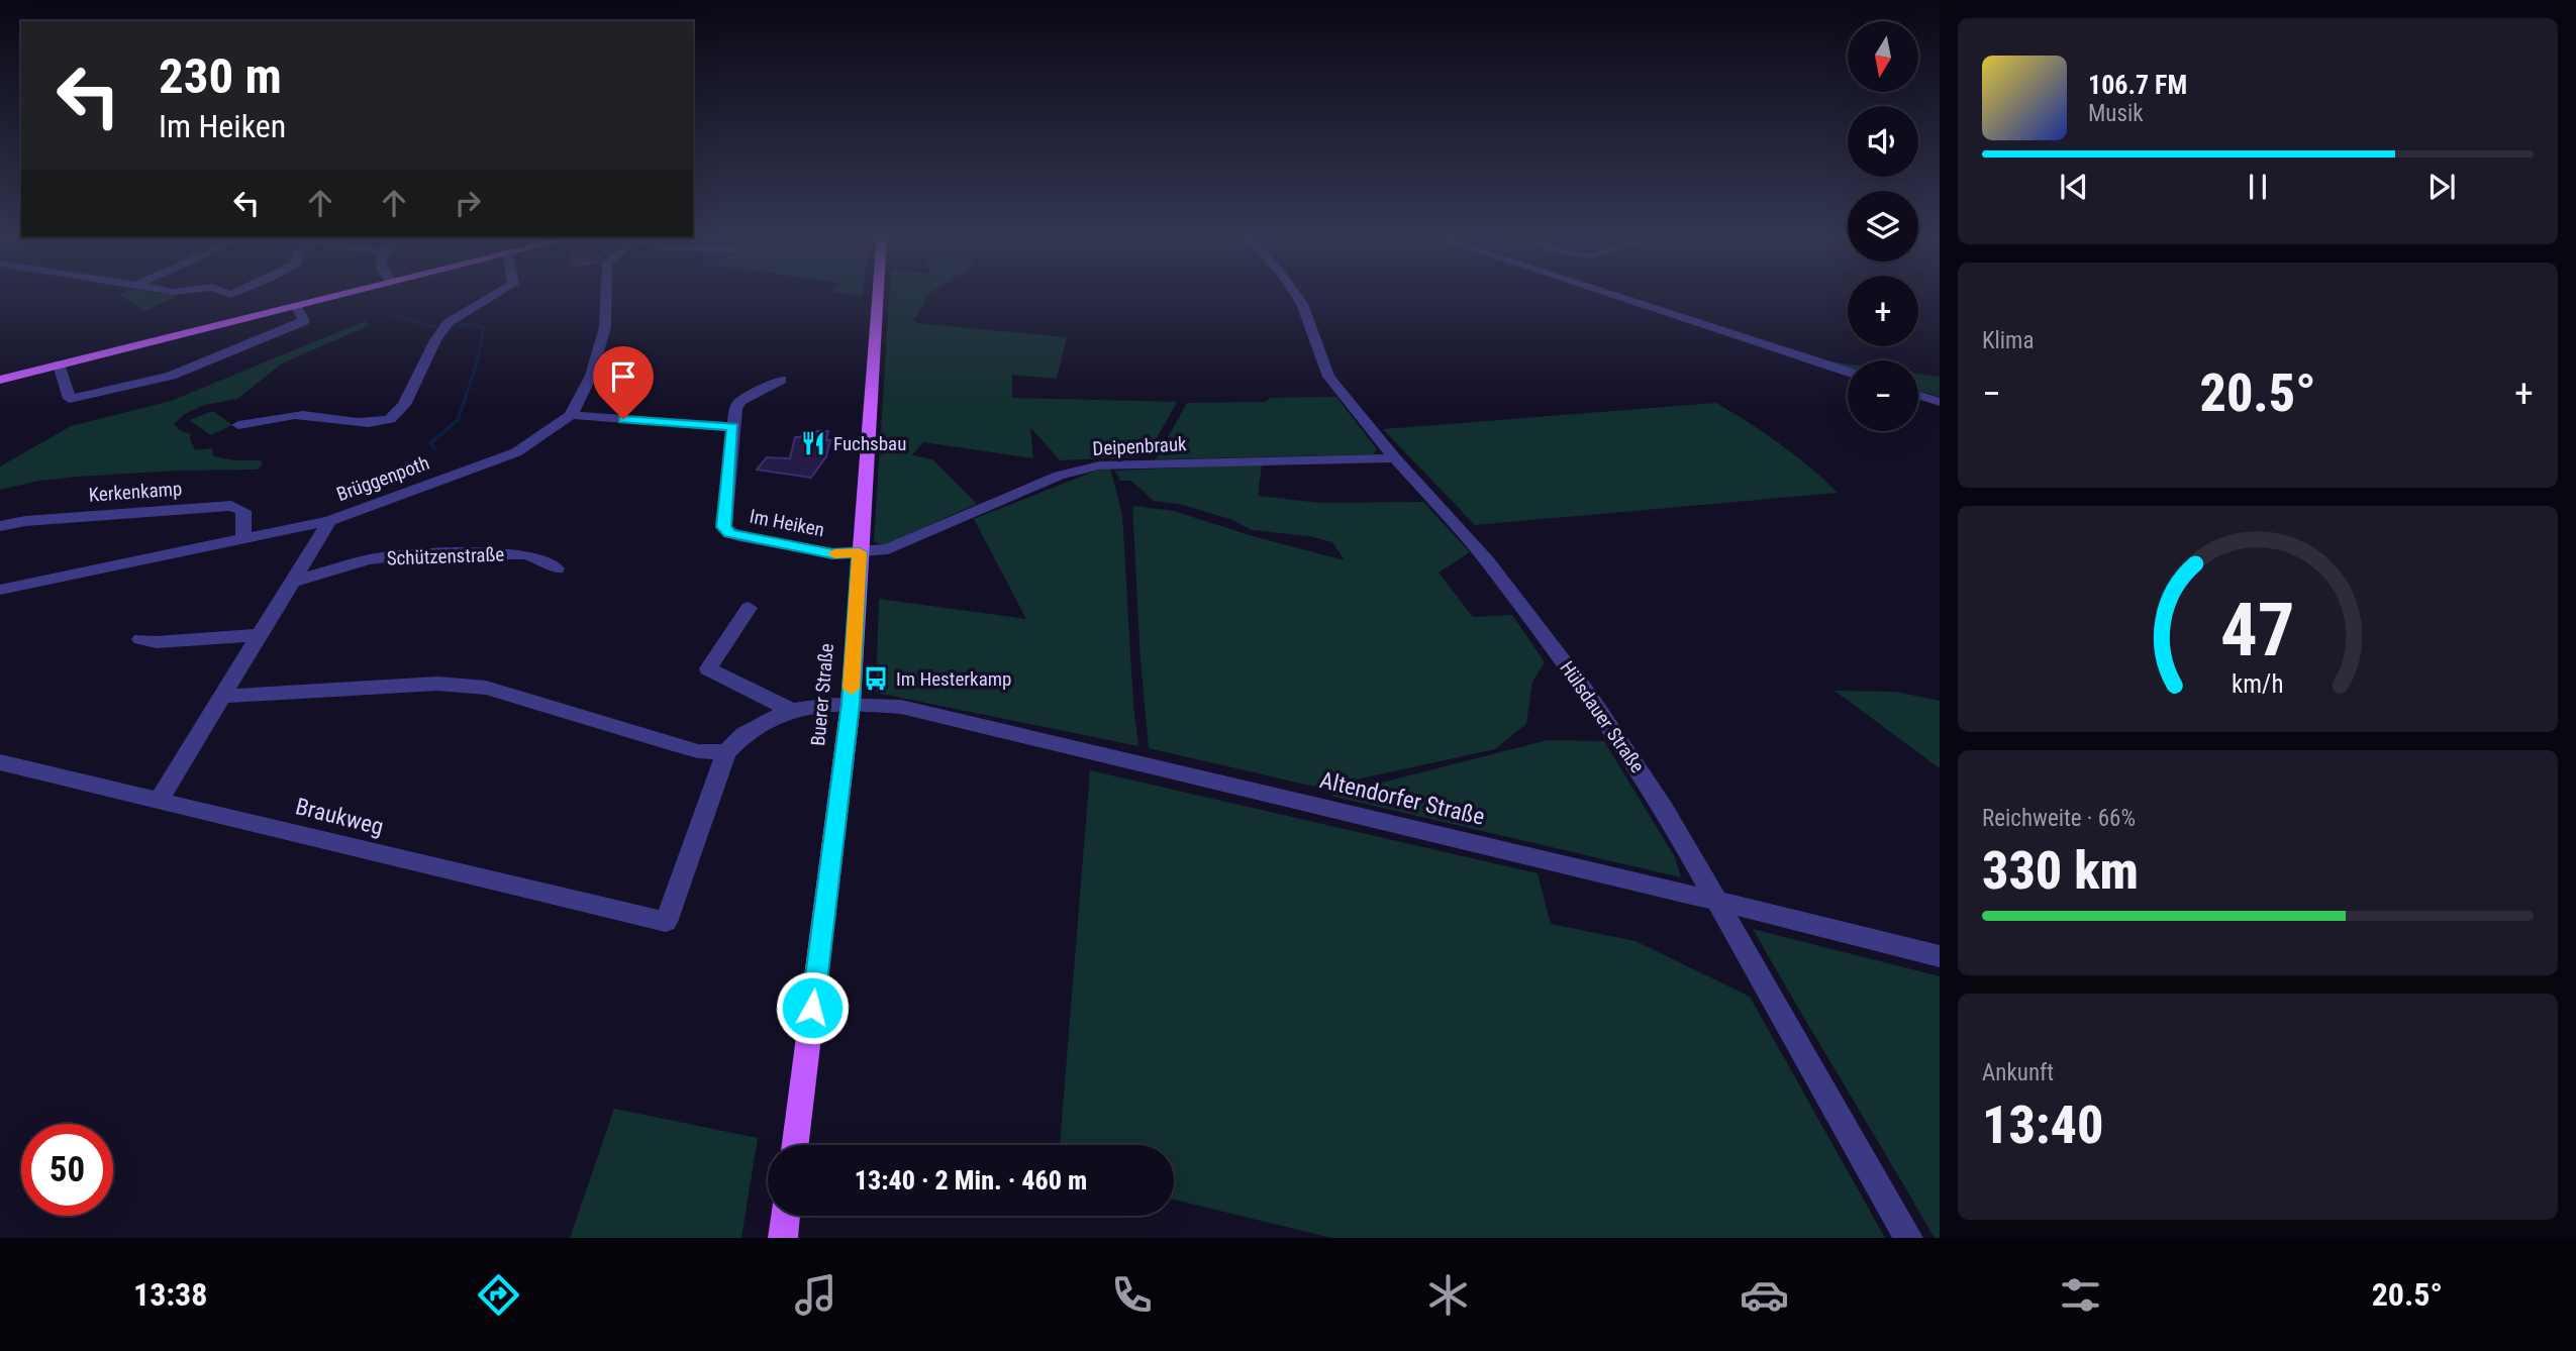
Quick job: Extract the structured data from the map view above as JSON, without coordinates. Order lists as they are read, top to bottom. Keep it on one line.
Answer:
{"streets":{"main road":["Buerer Straße"],"street":["Deipenbrauk","Brüggenpoth","Kerkenkamp","Im Heiken","Schützenstraße","Hülsdauer Straße","Altendorfer Straße","Braukweg"]},"crossings":[["Deipenbrauk","Im Heiken"],["Deipenbrauk","Buerer Straße"],["Deipenbrauk","Hülsdauer Straße"],["Brüggenpoth","Kerkenkamp"],["Im Heiken","Buerer Straße"],["Buerer Straße","Altendorfer Straße"],["Hülsdauer Straße","Altendorfer Straße"]],"places":{"restaurant":["Fuchsbau"],"bus stop":["Im Hesterkamp"]},"north":"bottom","page":{"map_buttons":["+","−"],"turn":["230 m","Im Heiken"],"song":["106.7 FM","Musik"],"tile":["Klima",["Reichweite · 66%","330 km"],["Ankunft","13:40"]],"heat":["−","20.5°","+"],"limit":"50","trip":"13:40 · 2 Min. · 460 m","tabs":["13:38","20.5°"],"gauge":["47","km/h"]}}
